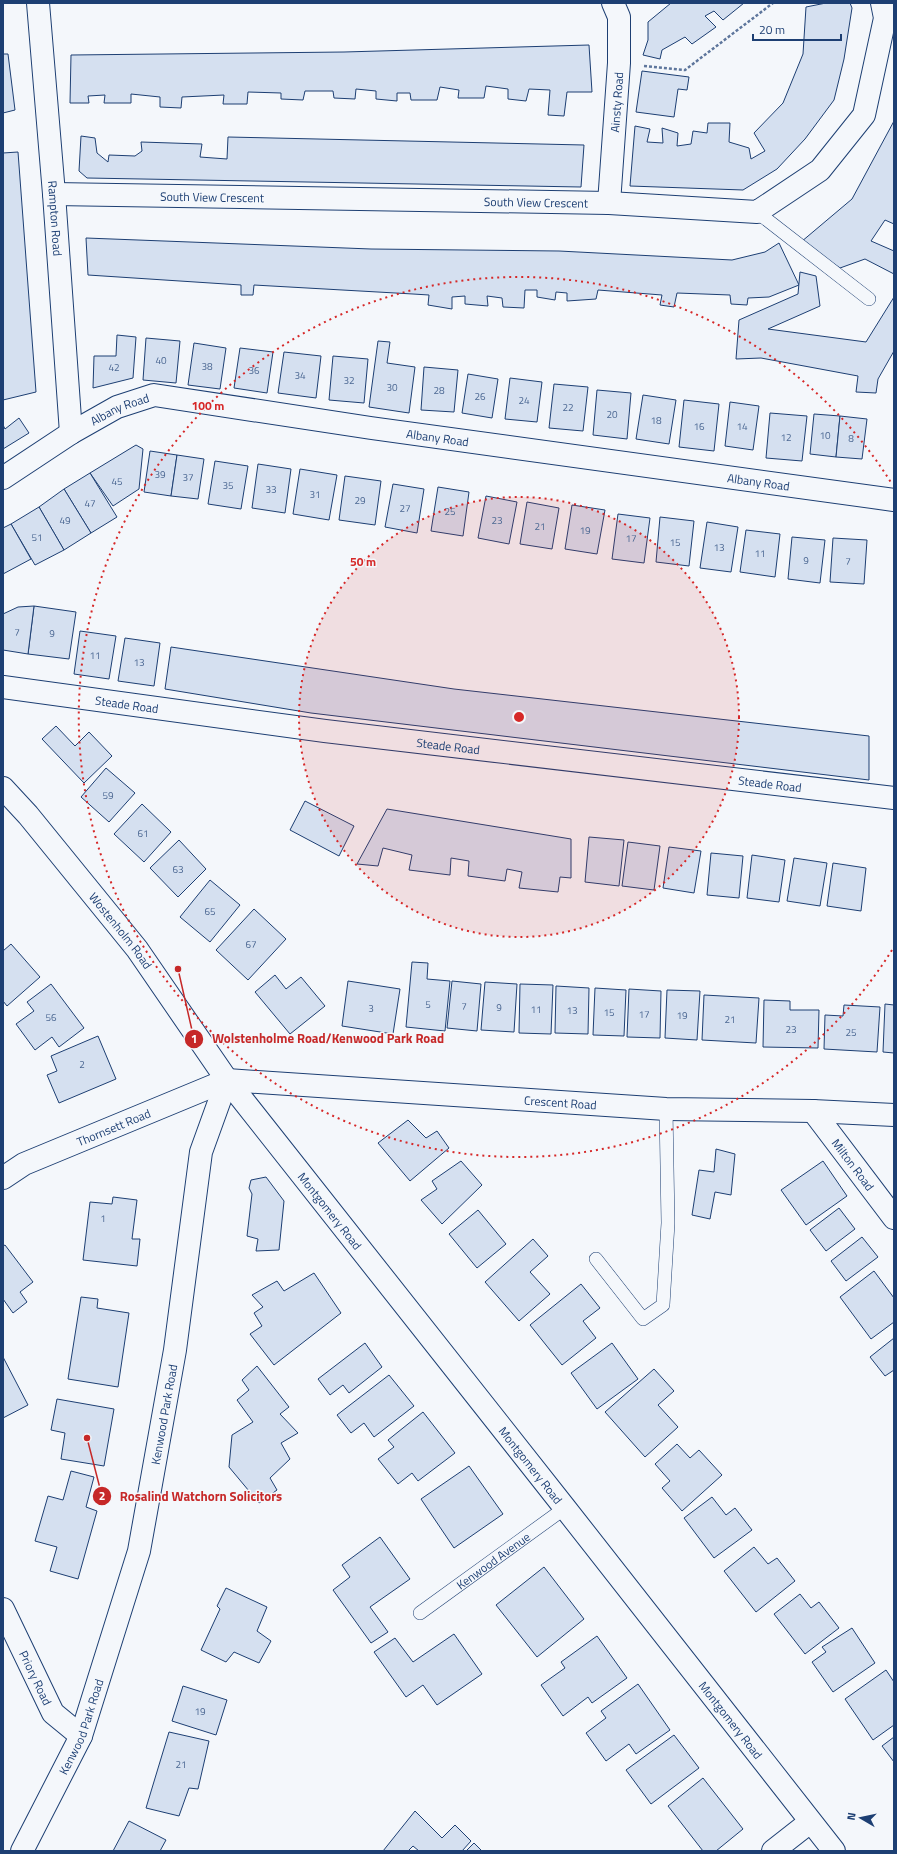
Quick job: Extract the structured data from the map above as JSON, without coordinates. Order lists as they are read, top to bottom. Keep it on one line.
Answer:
{"streets":{"street":["Ainsty Road","South View Crescent","Rampton Road","Albany Road","Steade Road","Wostenholm Road","Crescent Road","Thornsett Road","Milton Road","Montgomery Road","Kenwood Park Road","Priory Road"],"lane":["Kenwood Avenue"]},"crossings":[["Ainsty Road","South View Crescent"],["South View Crescent","Rampton Road"],["Rampton Road","Albany Road"],["Wostenholm Road","Crescent Road"],["Wostenholm Road","Thornsett Road"],["Wostenholm Road","Montgomery Road"],["Wostenholm Road","Kenwood Park Road"],["Crescent Road","Thornsett Road"],["Crescent Road","Milton Road"],["Crescent Road","Montgomery Road"],["Crescent Road","Kenwood Park Road"],["Thornsett Road","Montgomery Road"],["Thornsett Road","Kenwood Park Road"],["Montgomery Road","Kenwood Park Road"],["Montgomery Road","Kenwood Avenue"],["Kenwood Park Road","Priory Road"]],"places":["Wolstenholme Road/Kenwood Park Road","Rosalind Watchorn Solicitors"],"house_numbers":["40","38","42","36","34","32","30","28","26","24","22","20","18","16","14","10","12","8","39","37","45","35","33","31","29","47","27","25","49","23","21","19","51","17","15","13","11","9","7","7","9","11","13","59","61","63","65","67","5","7","9","3","11","13","15","17","19","56","21","23","25","2","1","19","21"],"scale_bar":"20 m","north":"left","rings":["100 m","50 m"]}
